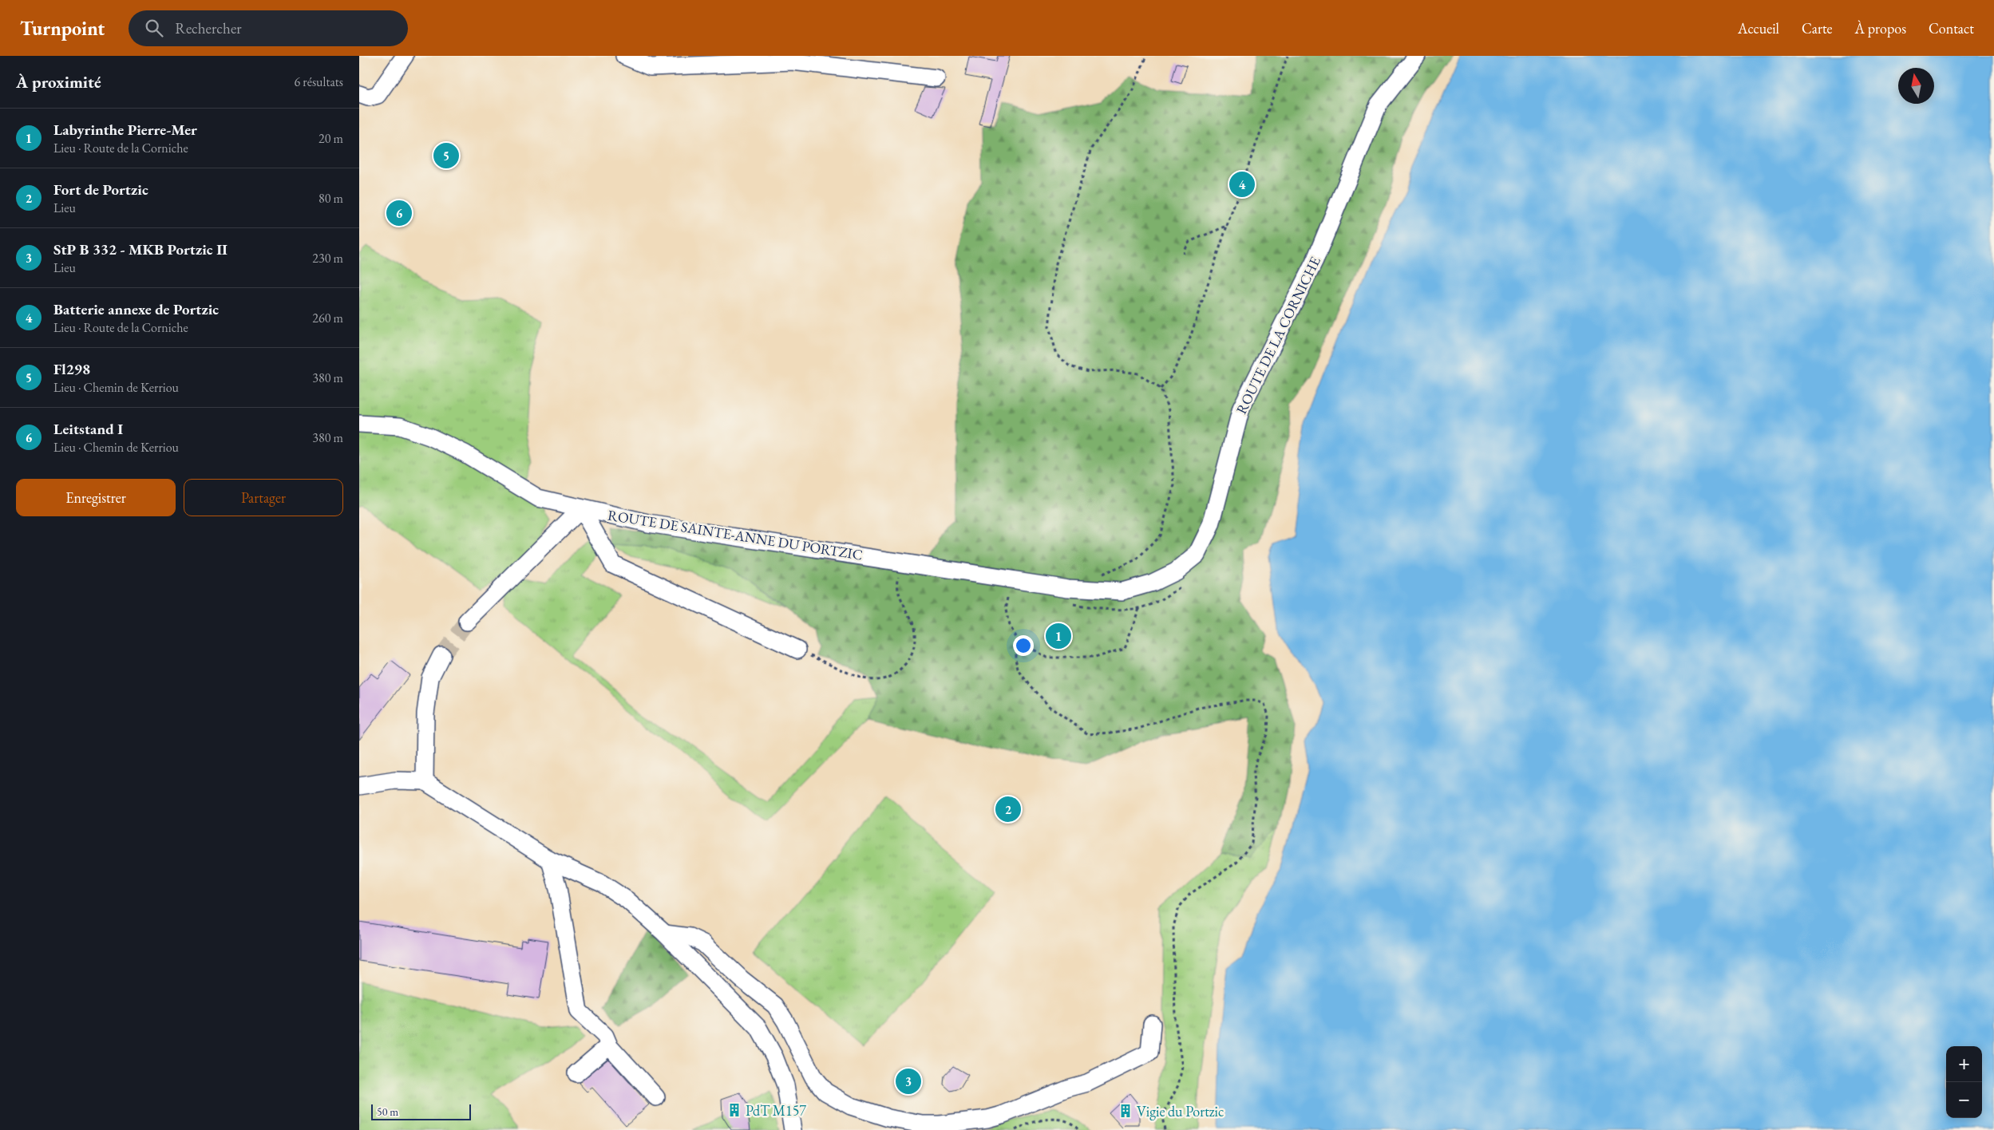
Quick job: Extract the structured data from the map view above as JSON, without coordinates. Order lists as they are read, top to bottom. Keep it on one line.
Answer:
{"streets":{"street":["ROUTE DE LA CORNICHE","ROUTE DE SAINTE-ANNE DU PORTZIC"]},"crossings":[["ROUTE DE LA CORNICHE","ROUTE DE SAINTE-ANNE DU PORTZIC"]],"places":{"building":["PdT M157","Vigie du Portzic"]},"scale_bar":"50 m","north":"top","page":{"header":"Turnpoint","search":"Rechercher","nav":["Accueil","Carte","À propos","Contact"],"heading":["À proximité","6 résultats"],"list":[{"mark":"1","name":"Labyrinthe Pierre-Mer","note":"Lieu · Route de la Corniche","value":"20 m"},{"mark":"2","name":"Fort de Portzic","note":"Lieu","value":"80 m"},{"mark":"3","name":"StP B 332 - MKB Portzic II","note":"Lieu","value":"230 m"},{"mark":"4","name":"Batterie annexe de Portzic","note":"Lieu · Route de la Corniche","value":"260 m"},{"mark":"5","name":"Fl298","note":"Lieu · Chemin de Kerriou","value":"380 m"},{"mark":"6","name":"Leitstand I","note":"Lieu · Chemin de Kerriou","value":"380 m"}],"pins":["5","4","6","1","2","3"],"buttons":["Enregistrer","Partager"],"map_buttons":["+","−"],"scale":"50 m"}}
